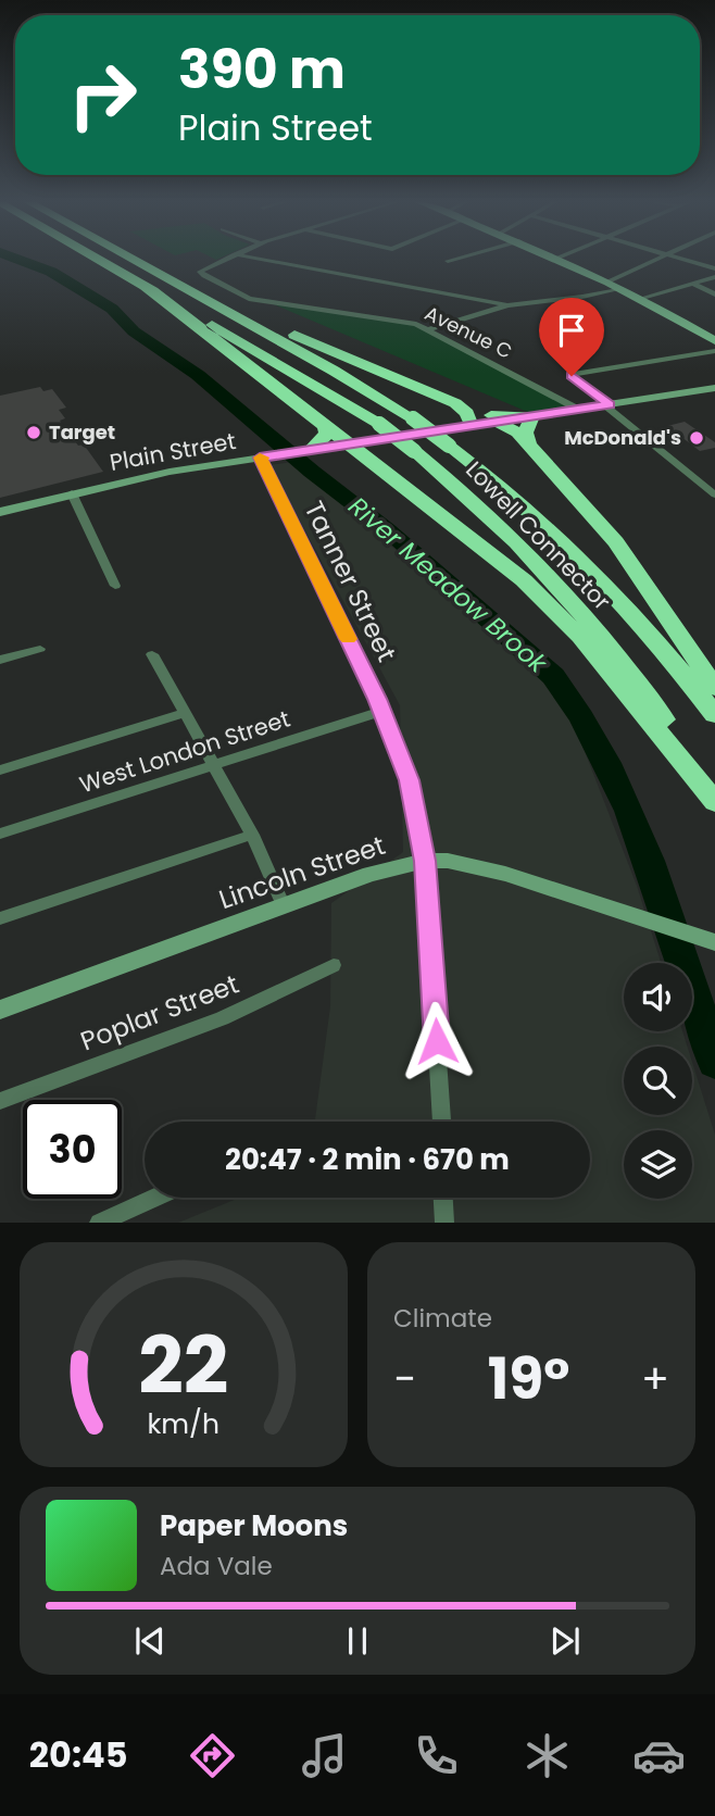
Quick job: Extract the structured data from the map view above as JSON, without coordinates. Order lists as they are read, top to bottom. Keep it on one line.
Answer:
{"streets":{"highway":["Lowell Connector"],"main road":["Plain Street","Lincoln Street"],"street":["Avenue C","Tanner Street","West London Street","Poplar Street"]},"crossings":[["Avenue C","Plain Street"],["Plain Street","Tanner Street"],["Tanner Street","West London Street"],["Tanner Street","Lincoln Street"]],"water":["River Meadow Brook"],"places":["Target","McDonald's"],"page":{"turn":["390 m","Plain Street"],"limit":"30","trip":"20:47 · 2 min · 670 m","tile":"Climate","heat":["−","19°","+"],"song":["Paper Moons","Ada Vale"],"tabs":"20:45","gauge":["22","km/h"]}}
